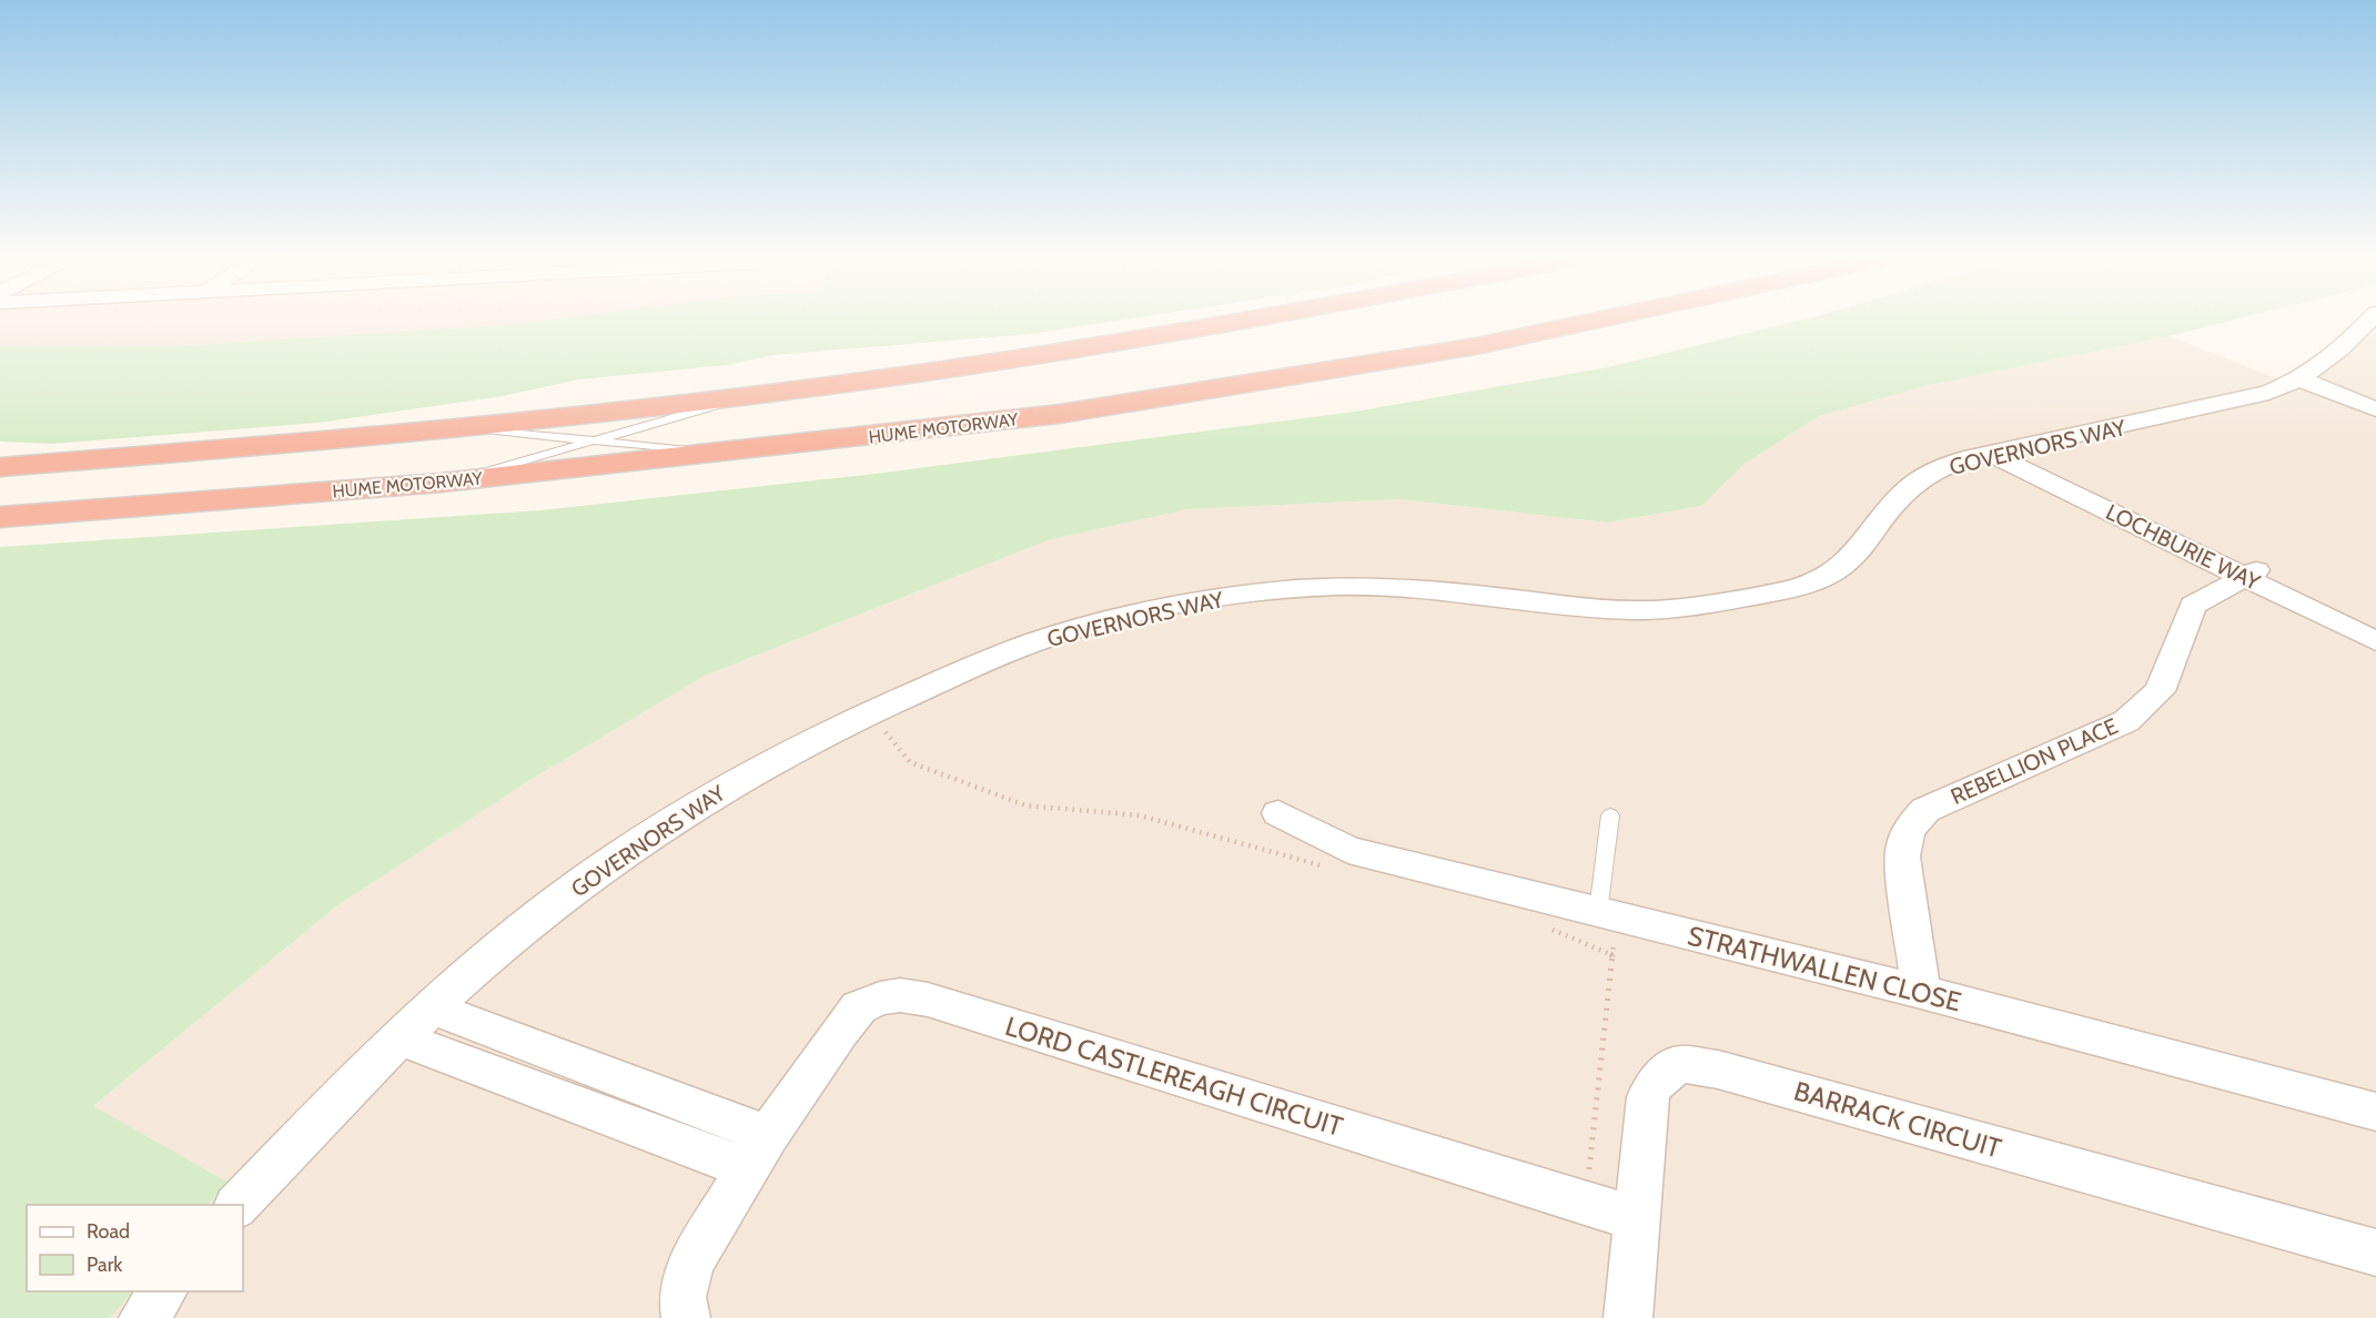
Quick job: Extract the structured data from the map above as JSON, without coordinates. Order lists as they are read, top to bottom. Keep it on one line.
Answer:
{"streets":{"highway":["HUME MOTORWAY"],"street":["GOVERNORS WAY","LOCHBURIE WAY","REBELLION PLACE","STRATHWALLEN CLOSE","LORD CASTLEREAGH CIRCUIT","BARRACK CIRCUIT"]},"crossings":[["GOVERNORS WAY","LOCHBURIE WAY"],["LOCHBURIE WAY","REBELLION PLACE"],["REBELLION PLACE","STRATHWALLEN CLOSE"],["LORD CASTLEREAGH CIRCUIT","BARRACK CIRCUIT"]],"legend":["Road","Park"]}
